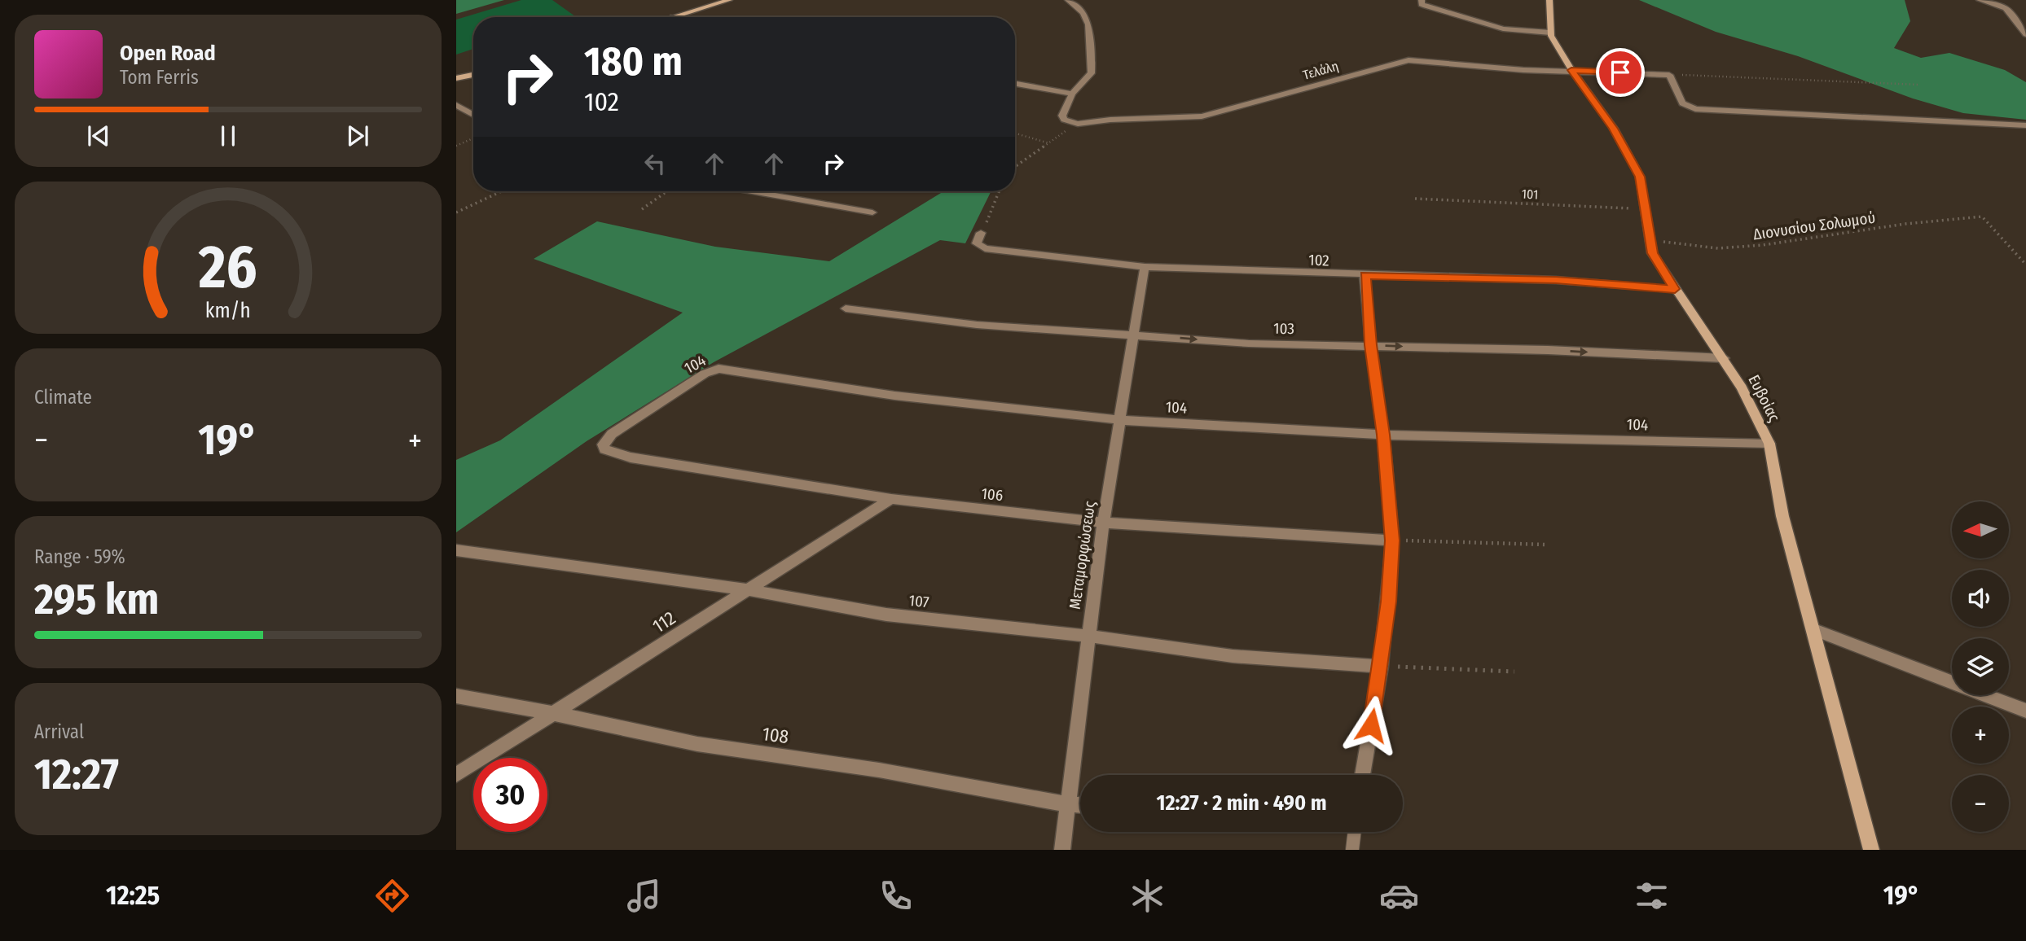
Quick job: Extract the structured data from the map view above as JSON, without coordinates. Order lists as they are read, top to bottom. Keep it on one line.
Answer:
{"streets":{"street":["Τελάλη","102","103","104","Ευβοίας","106","Μεταμορφώσεως","107","112","108"],"path":["101","Διονυσίου Σολωμού"]},"crossings":[["Τελάλη","Ευβοίας"],["101","Ευβοίας"],["Διονυσίου Σολωμού","Ευβοίας"],["102","Ευβοίας"],["102","Μεταμορφώσεως"],["103","Ευβοίας"],["103","Μεταμορφώσεως"],["104","Ευβοίας"],["104","106"],["104","Μεταμορφώσεως"],["106","Μεταμορφώσεως"],["106","112"],["Μεταμορφώσεως","107"],["Μεταμορφώσεως","108"],["107","112"],["112","108"]],"one_way":["103"],"north":"left","page":{"turn":["180 m","102"],"song":["Open Road","Tom Ferris"],"tile":["Climate",["Range · 59%","295 km"],["Arrival","12:27"]],"heat":["−","19°","+"],"map_buttons":["+","−"],"limit":"30","trip":"12:27 · 2 min · 490 m","tabs":["12:25","19°"],"gauge":["26","km/h"]}}
